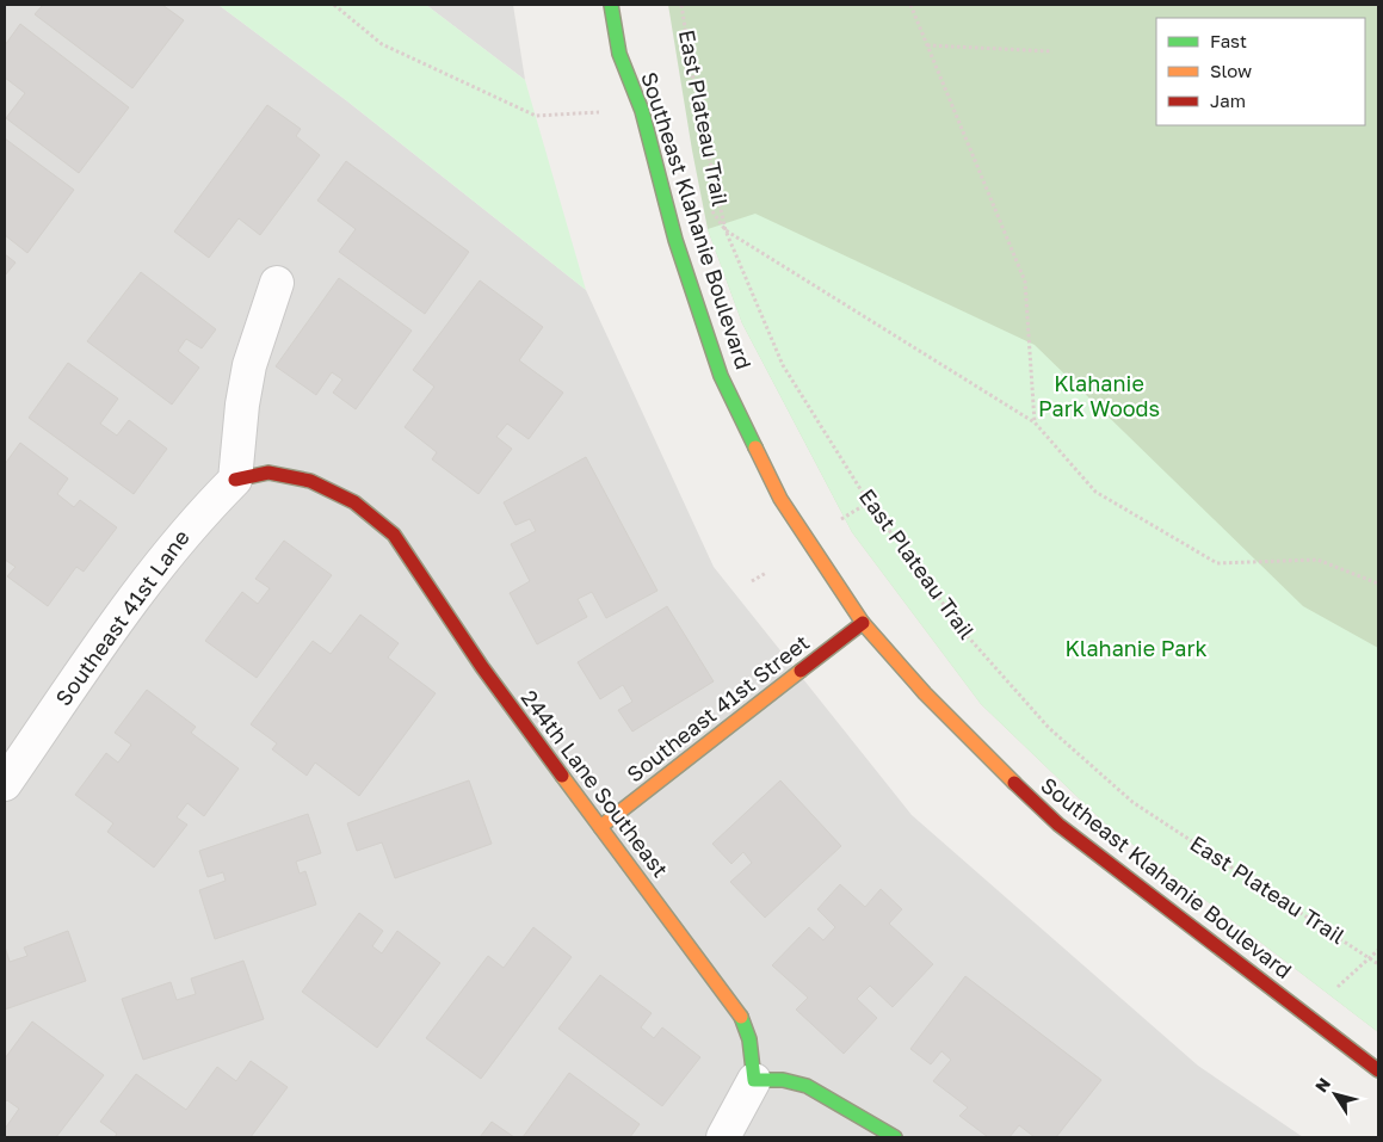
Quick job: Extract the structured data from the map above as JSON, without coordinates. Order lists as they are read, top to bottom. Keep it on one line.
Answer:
{"streets":{"street":["Southeast Klahanie Boulevard","Southeast 41st Lane","Southeast 41st Street","244th Lane Southeast"],"path":["East Plateau Trail"]},"crossings":[["Southeast Klahanie Boulevard","Southeast 41st Street"],["Southeast 41st Lane","244th Lane Southeast"],["Southeast 41st Street","244th Lane Southeast"]],"parks":["Klahanie Park Woods","Klahanie Park"],"legend":["Fast","Slow","Jam"],"north":"top left"}
